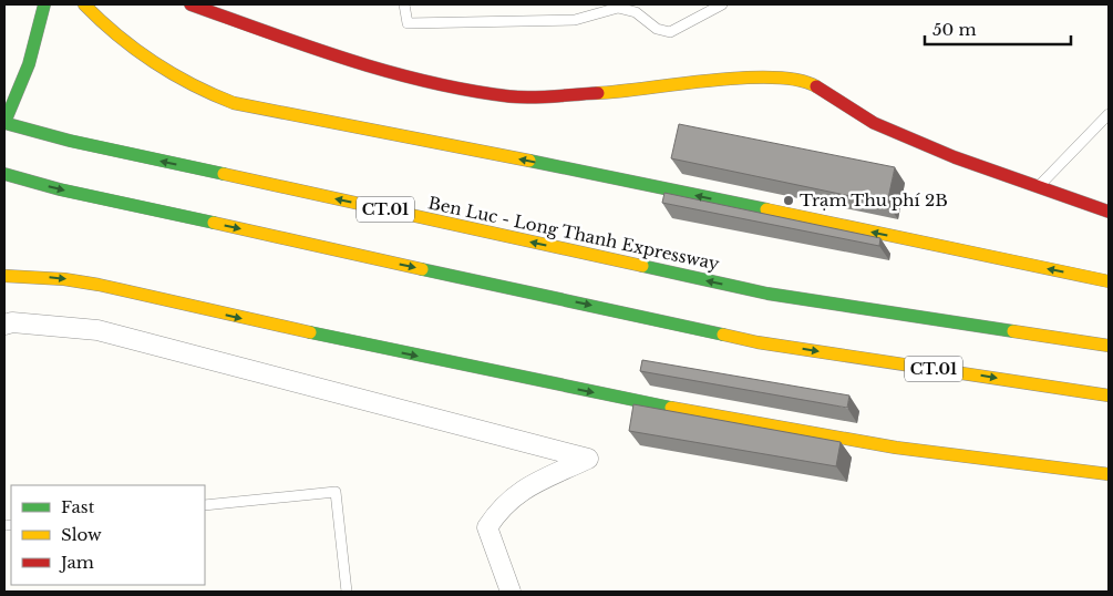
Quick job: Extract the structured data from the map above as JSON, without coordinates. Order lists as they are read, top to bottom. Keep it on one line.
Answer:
{"streets":{"main road":["CT.01","Ben Luc - Long Thanh Expressway"]},"places":["Trạm Thu phí 2B"],"legend":["Fast","Slow","Jam"],"scale_bar":"50 m"}
